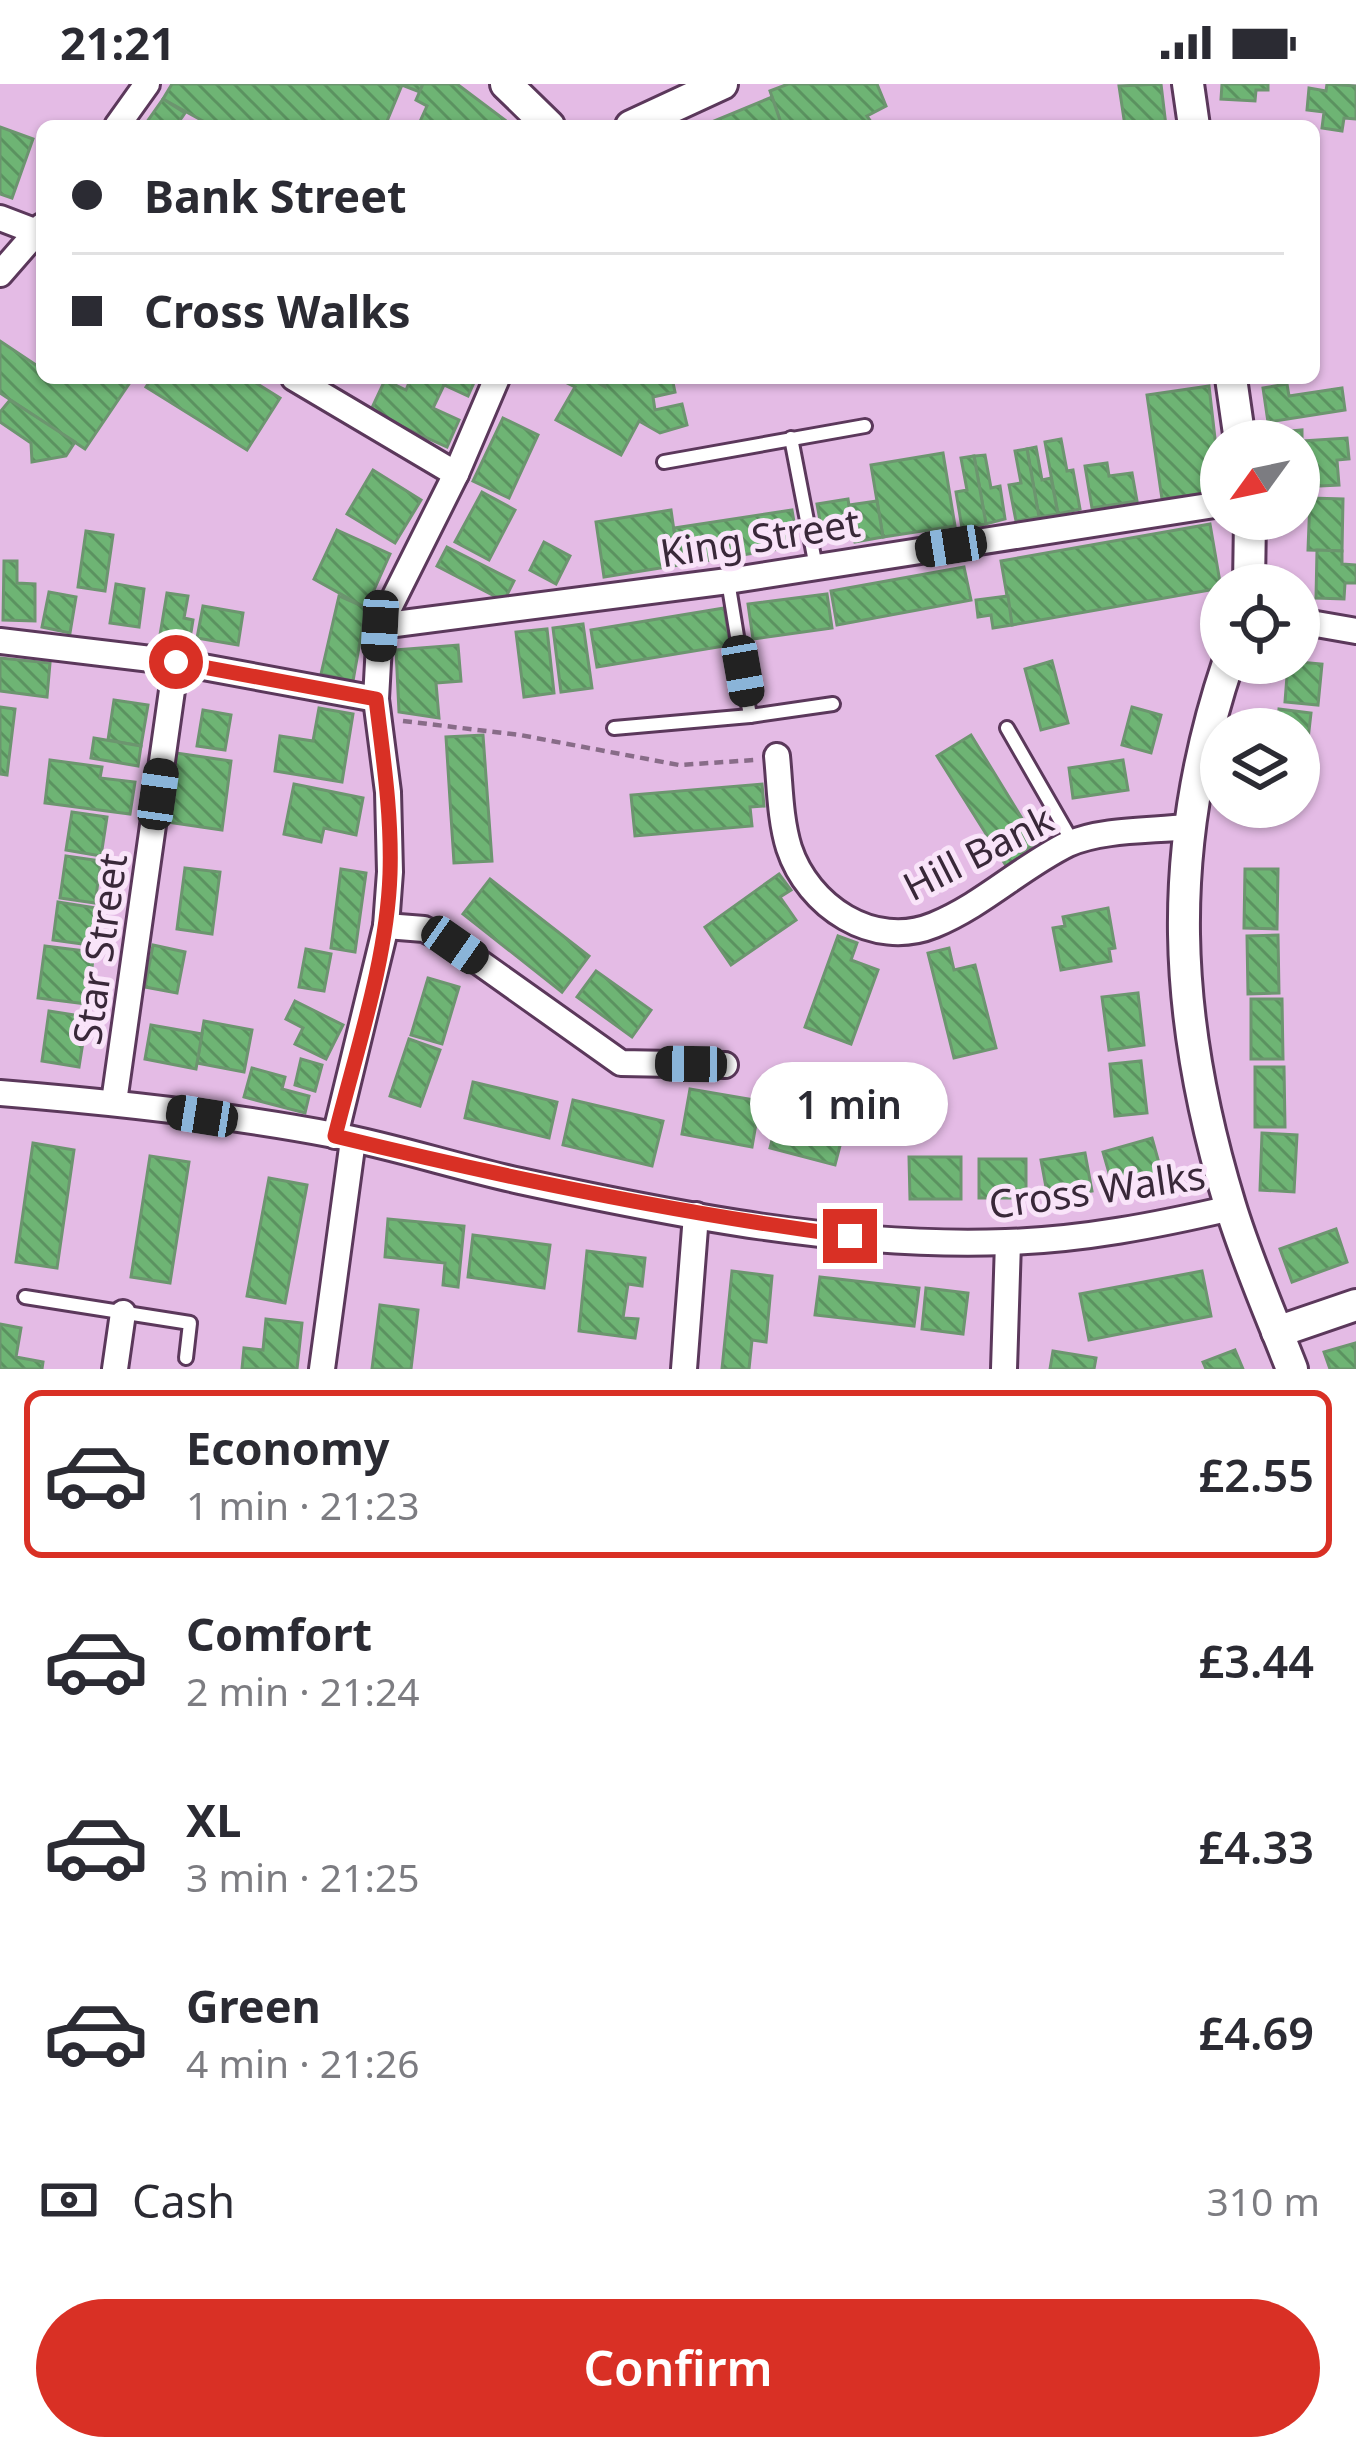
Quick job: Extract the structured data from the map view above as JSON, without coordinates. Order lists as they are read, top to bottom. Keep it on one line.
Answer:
{"streets":{"street":["King Street","Hill Bank","Star Street","Cross Walks"]},"crossings":[["Star Street","Cross Walks"]],"north":"bottom left","page":{"status":"21:21","banner":["Bank Street","Cross Walks"],"bubble":"1 min","list":[{"name":"Economy","note":"1 min · 21:23","value":"£2.55"},{"name":"Comfort","note":"2 min · 21:24","value":"£3.44"},{"name":"XL","note":"3 min · 21:25","value":"£4.33"},{"name":"Green","note":"4 min · 21:26","value":"£4.69"}],"pay":["Cash","310 m"],"buttons":"Confirm"}}
